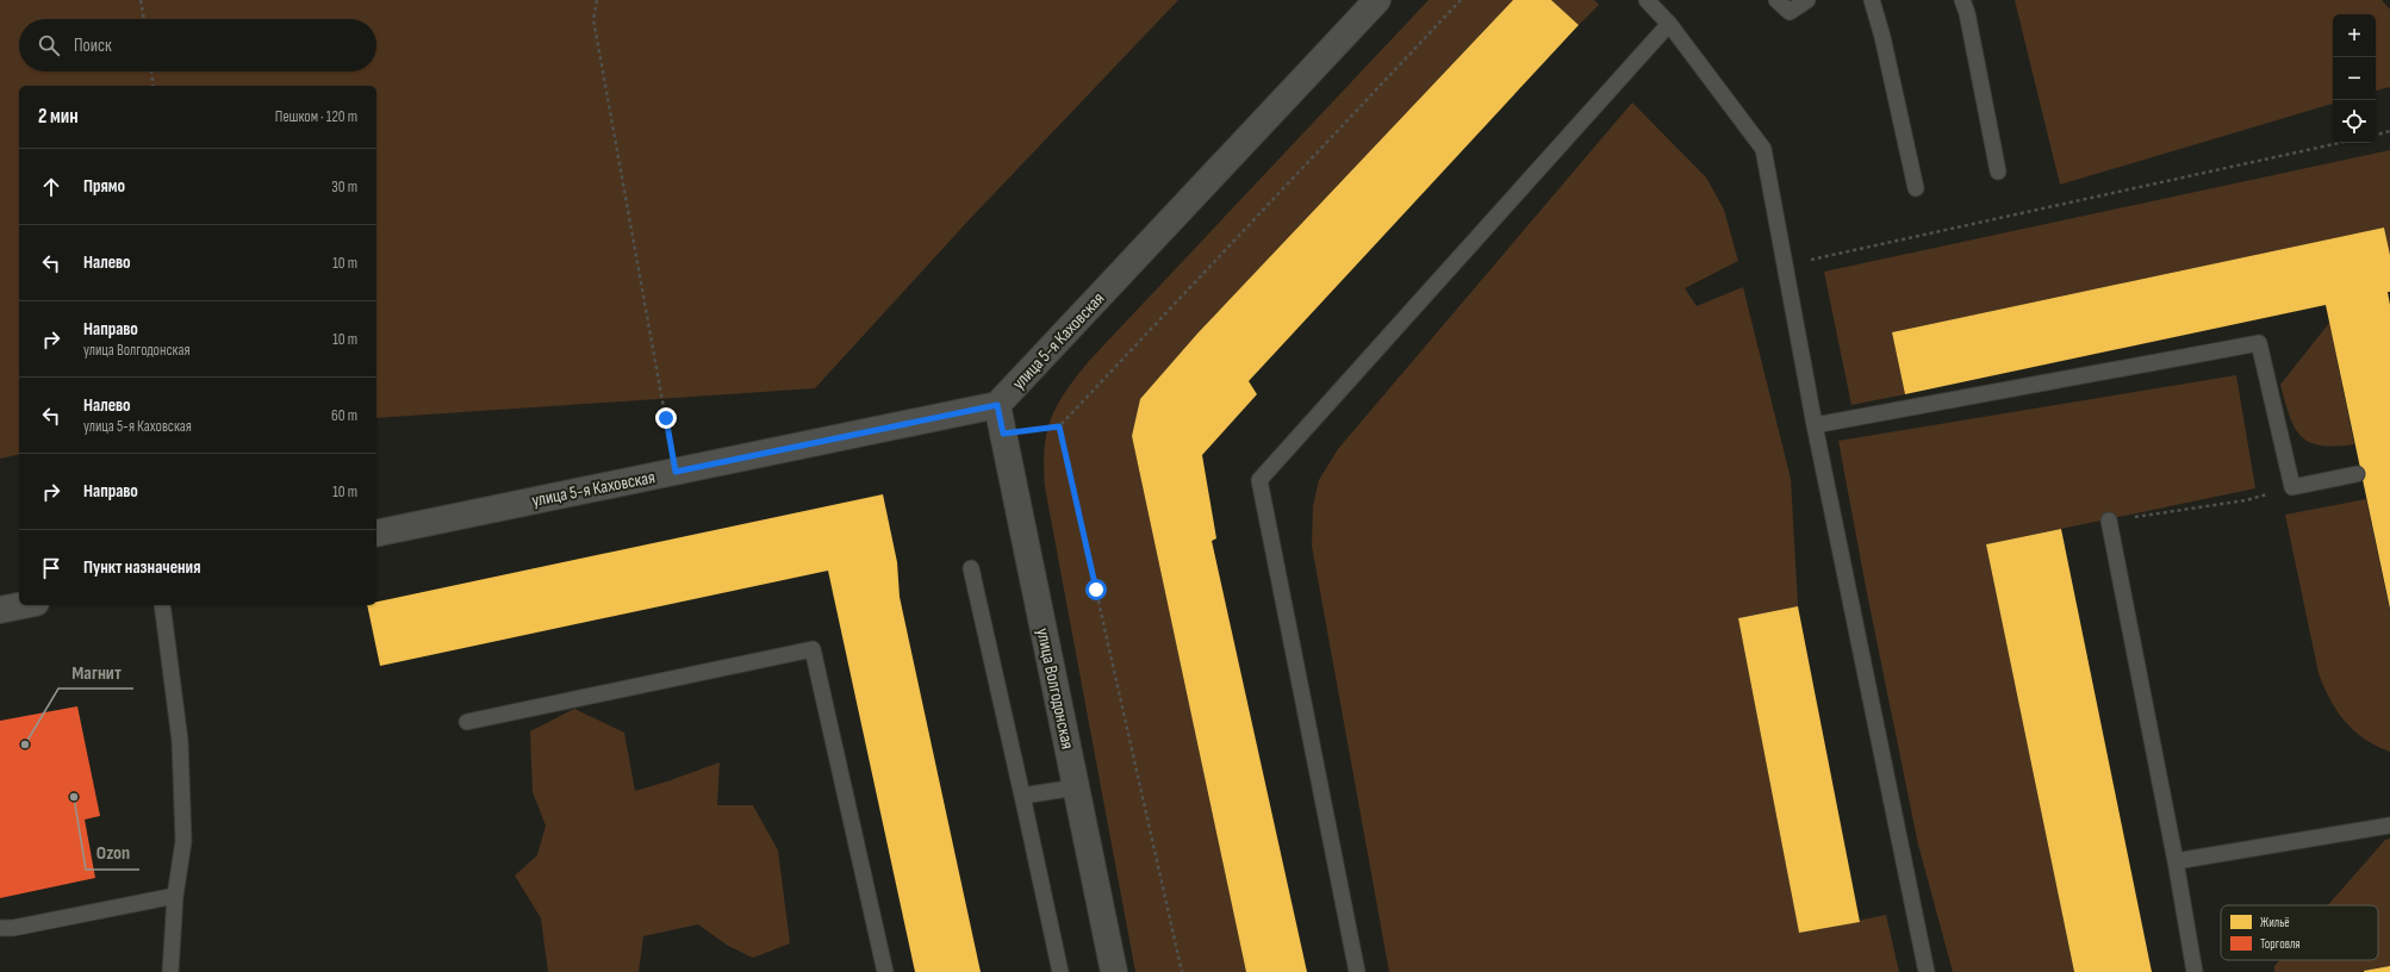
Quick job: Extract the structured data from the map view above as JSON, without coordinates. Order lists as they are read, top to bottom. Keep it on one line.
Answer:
{"streets":{"street":["улица 5-я Каховская","улица Волгодонская"]},"crossings":[["улица 5-я Каховская","улица Волгодонская"]],"places":["Магнит","Ozon"],"legend":["Жильё","Торговля"],"page":{"map_buttons":["+","−"],"search":"Поиск","heading":["2 мин","Пешком · 120 m"],"list":[["Прямо","30 m"],["Налево","10 m"],["Направо","улица Волгодонская","10 m"],["Налево","улица 5-я Каховская","60 m"],["Направо","10 m"],"Пункт назначения"]}}
